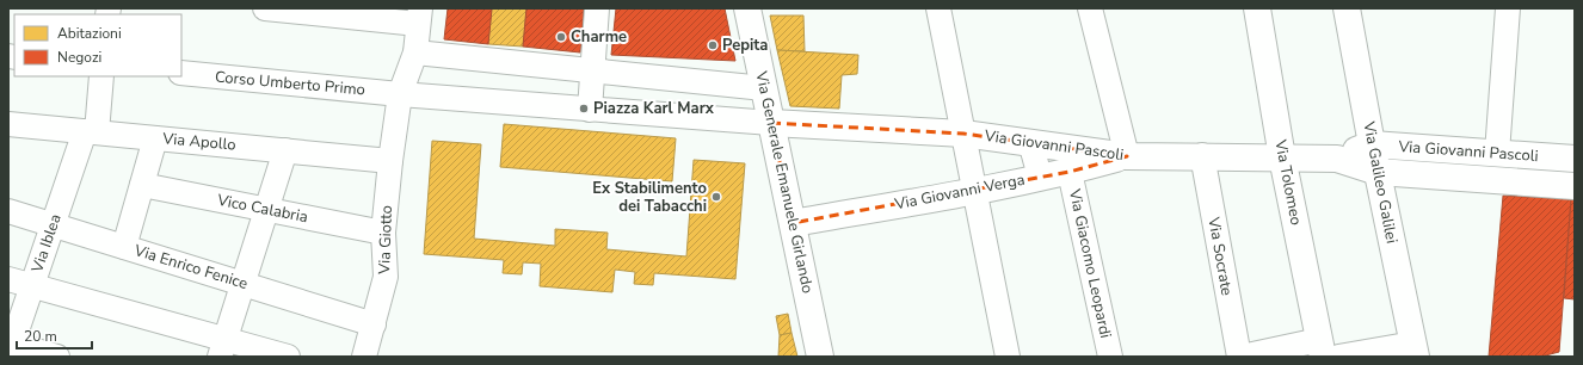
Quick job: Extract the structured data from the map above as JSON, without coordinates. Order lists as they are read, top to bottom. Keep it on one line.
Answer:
{"streets":{"street":["Corso Umberto Primo","Via Apollo","Via Giovanni Pascoli","Via Generale Emanuele Girlando","Via Tolomeo","Via Galileo Galilei","Via Giovanni Verga","Vico Calabria","Via Giotto","Via Iblea","Via Socrate","Via Giacomo Leopardi","Via Enrico Fenice"]},"crossings":[["Corso Umberto Primo","Via Giovanni Pascoli"],["Corso Umberto Primo","Via Generale Emanuele Girlando"],["Corso Umberto Primo","Via Giotto"],["Via Apollo","Via Giotto"],["Via Apollo","Via Iblea"],["Via Giovanni Pascoli","Via Generale Emanuele Girlando"],["Via Giovanni Pascoli","Via Tolomeo"],["Via Giovanni Pascoli","Via Galileo Galilei"],["Via Giovanni Pascoli","Via Giovanni Verga"],["Via Giovanni Pascoli","Via Socrate"],["Via Generale Emanuele Girlando","Via Giovanni Verga"],["Via Giovanni Verga","Via Giacomo Leopardi"],["Vico Calabria","Via Giotto"],["Via Giotto","Via Enrico Fenice"],["Via Iblea","Via Enrico Fenice"]],"places":["Charme","Pepita","Piazza Karl Marx","Ex Stabilimento dei Tabacchi"],"legend":["Abitazioni","Negozi"],"scale_bar":"20 m"}
